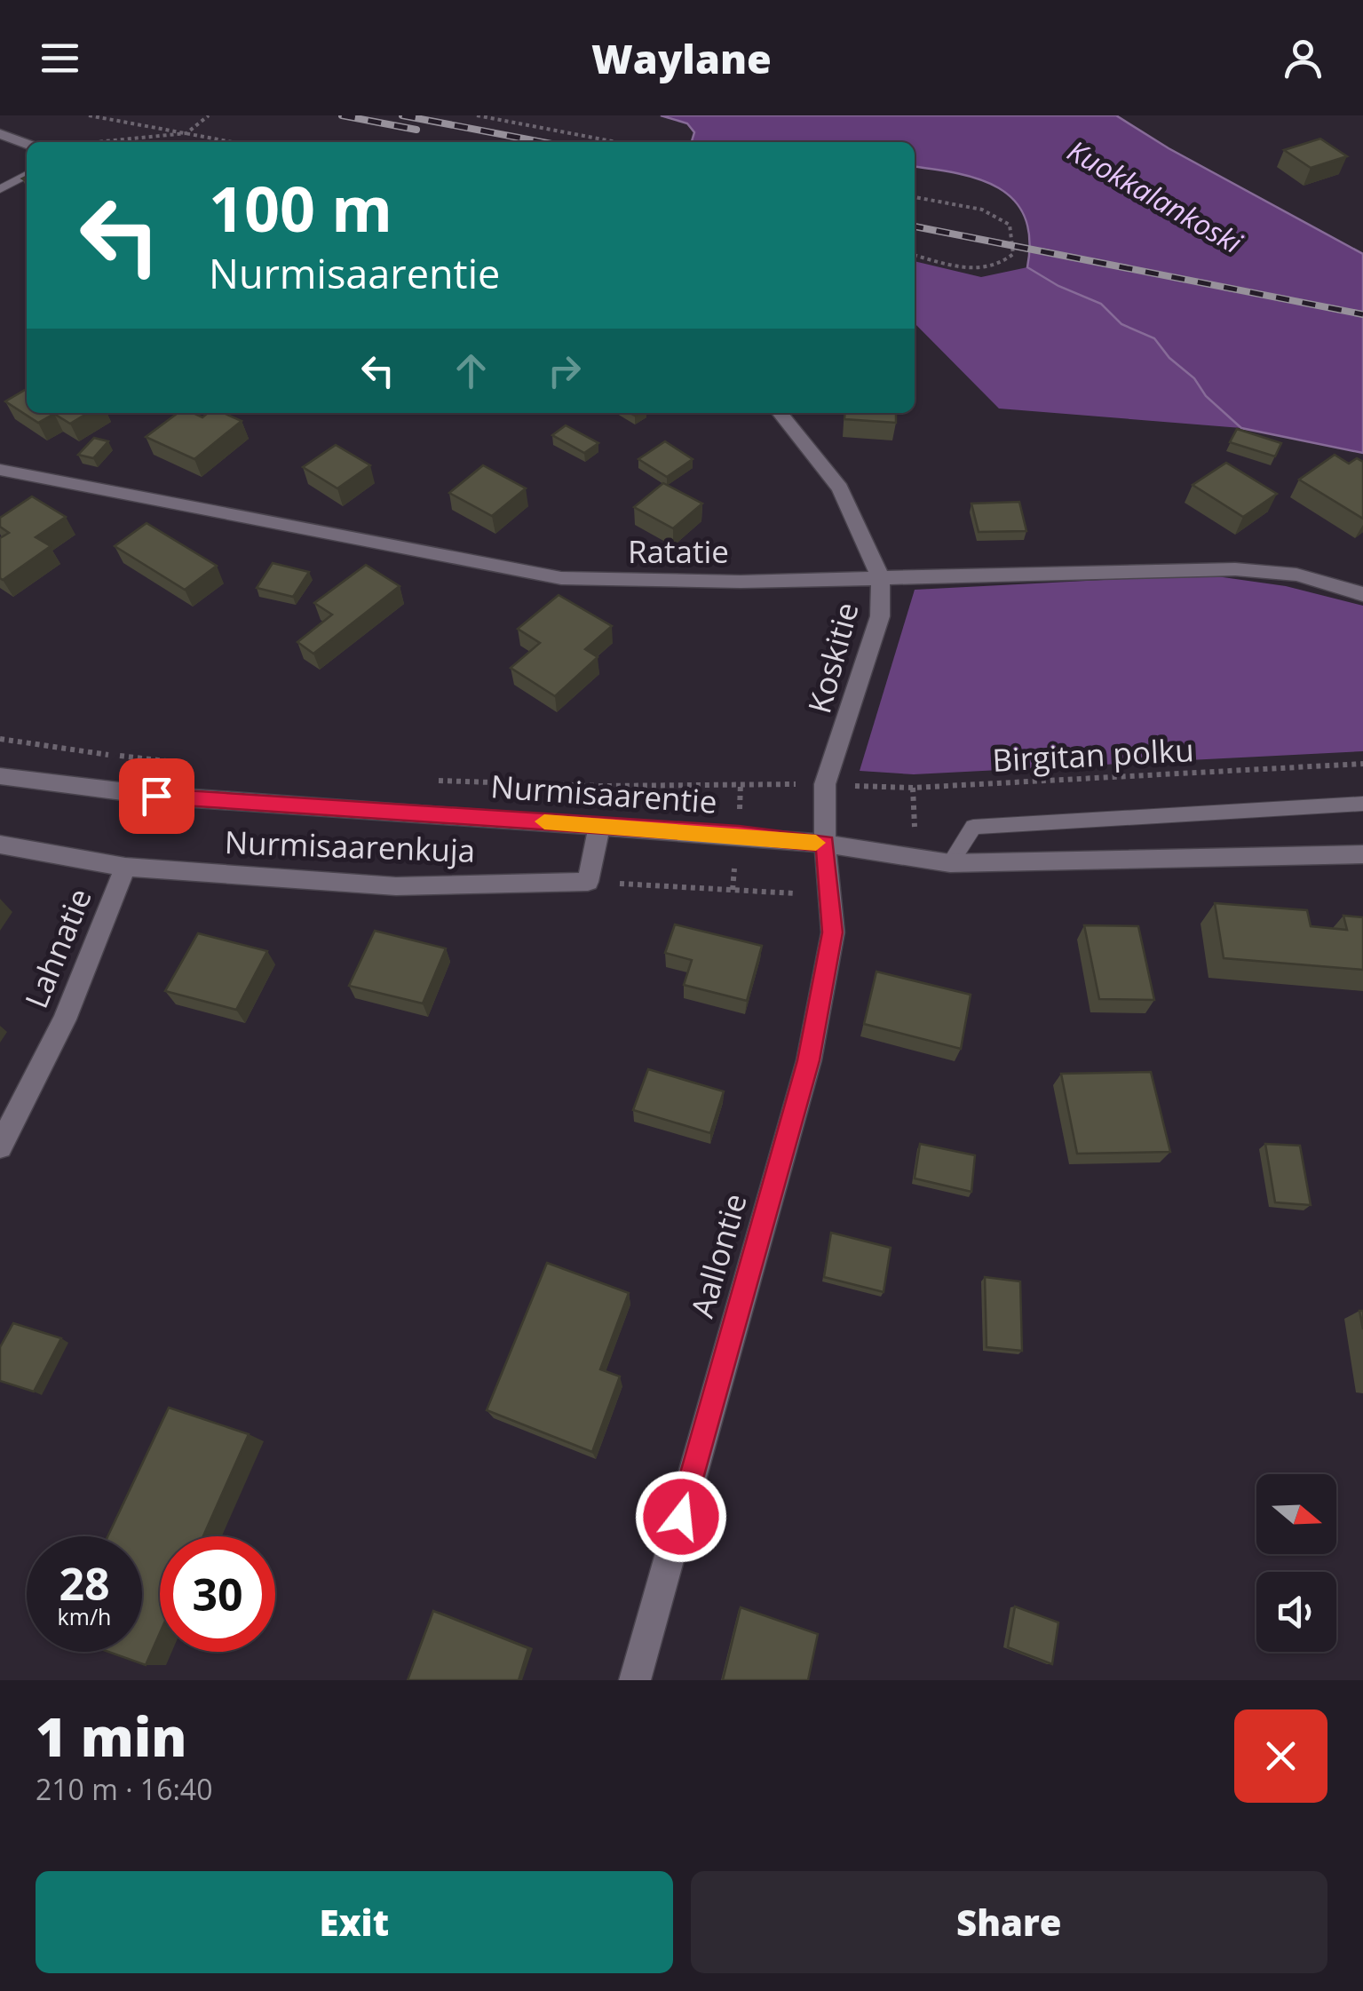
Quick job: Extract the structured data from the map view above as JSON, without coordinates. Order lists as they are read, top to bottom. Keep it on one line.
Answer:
{"streets":{"street":["Ratatie","Koskitie","Nurmisaarentie","Nurmisaarenkuja","Lahnatie","Aallontie"],"path":["Birgitan polku"]},"crossings":[["Ratatie","Koskitie"],["Koskitie","Birgitan polku"],["Koskitie","Nurmisaarentie"],["Koskitie","Aallontie"],["Nurmisaarentie","Aallontie"],["Nurmisaarenkuja","Lahnatie"]],"water":["Kuokkalankoski"],"north":"right","page":{"header":"Waylane","turn":["100 m","Nurmisaarentie"],"speed":"28 km/h","limit":"30","heading":["1 min","210 m · 16:40"],"buttons":["Exit","Share"]}}
